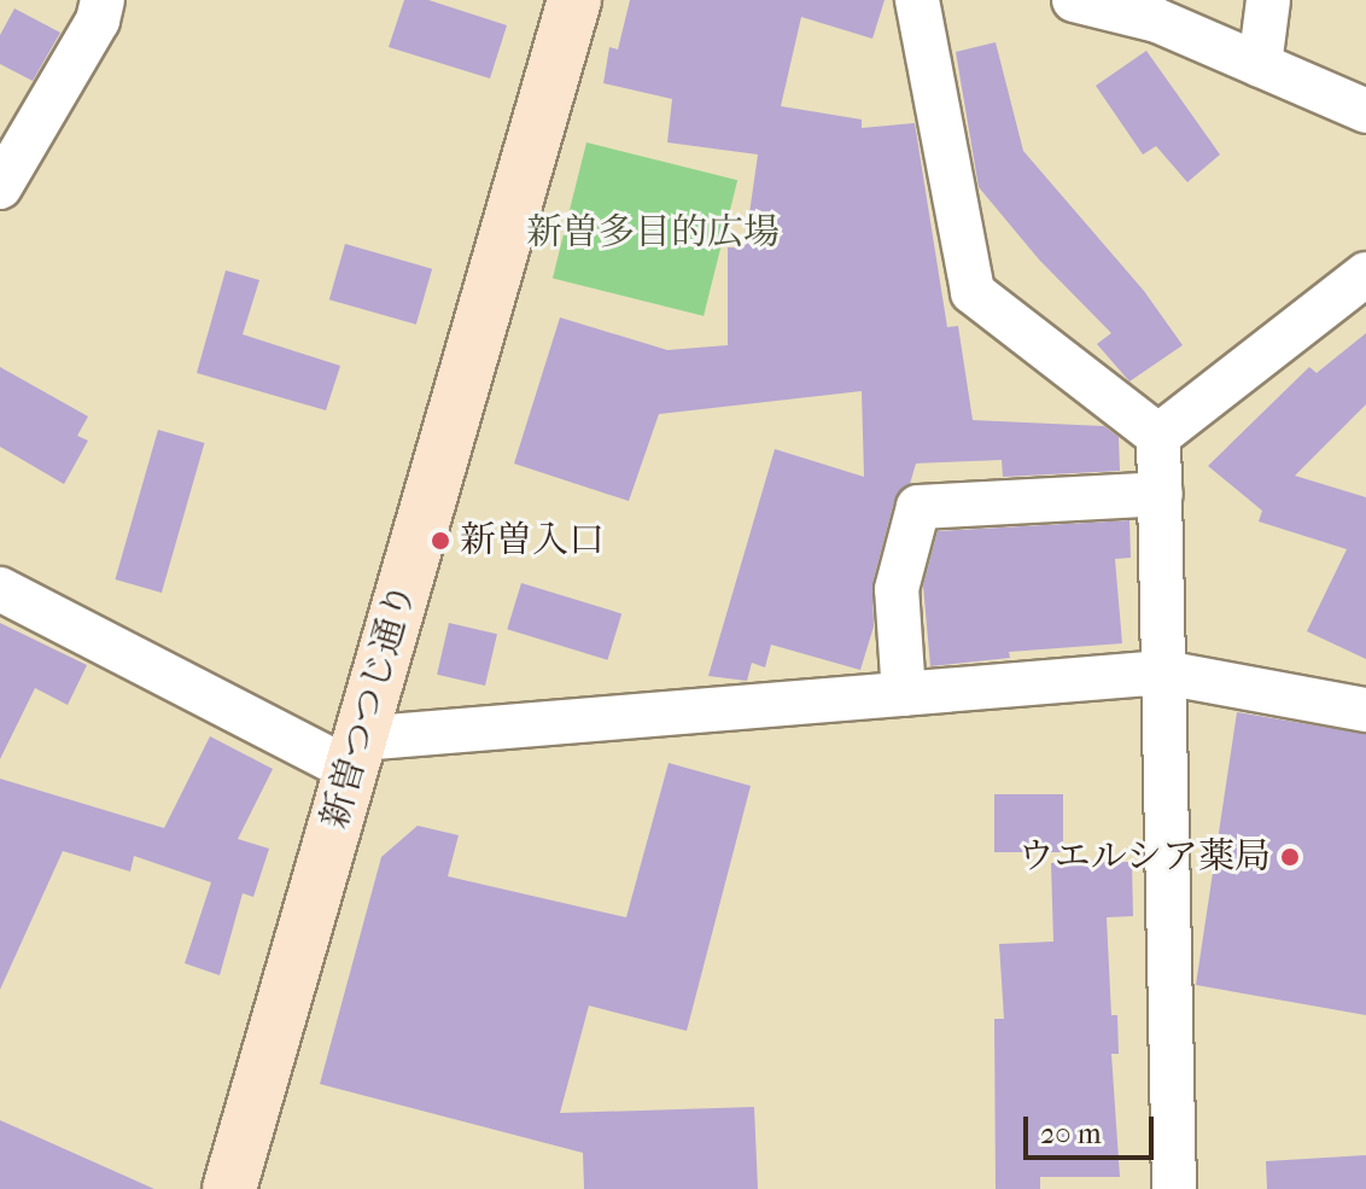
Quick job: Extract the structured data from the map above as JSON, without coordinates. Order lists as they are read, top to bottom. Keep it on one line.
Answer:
{"streets":{"street":["新曽つつじ通り"]},"parks":["新曽多目的広場"],"places":["新曽入口","ウエルシア薬局"],"scale_bar":"20 m"}
